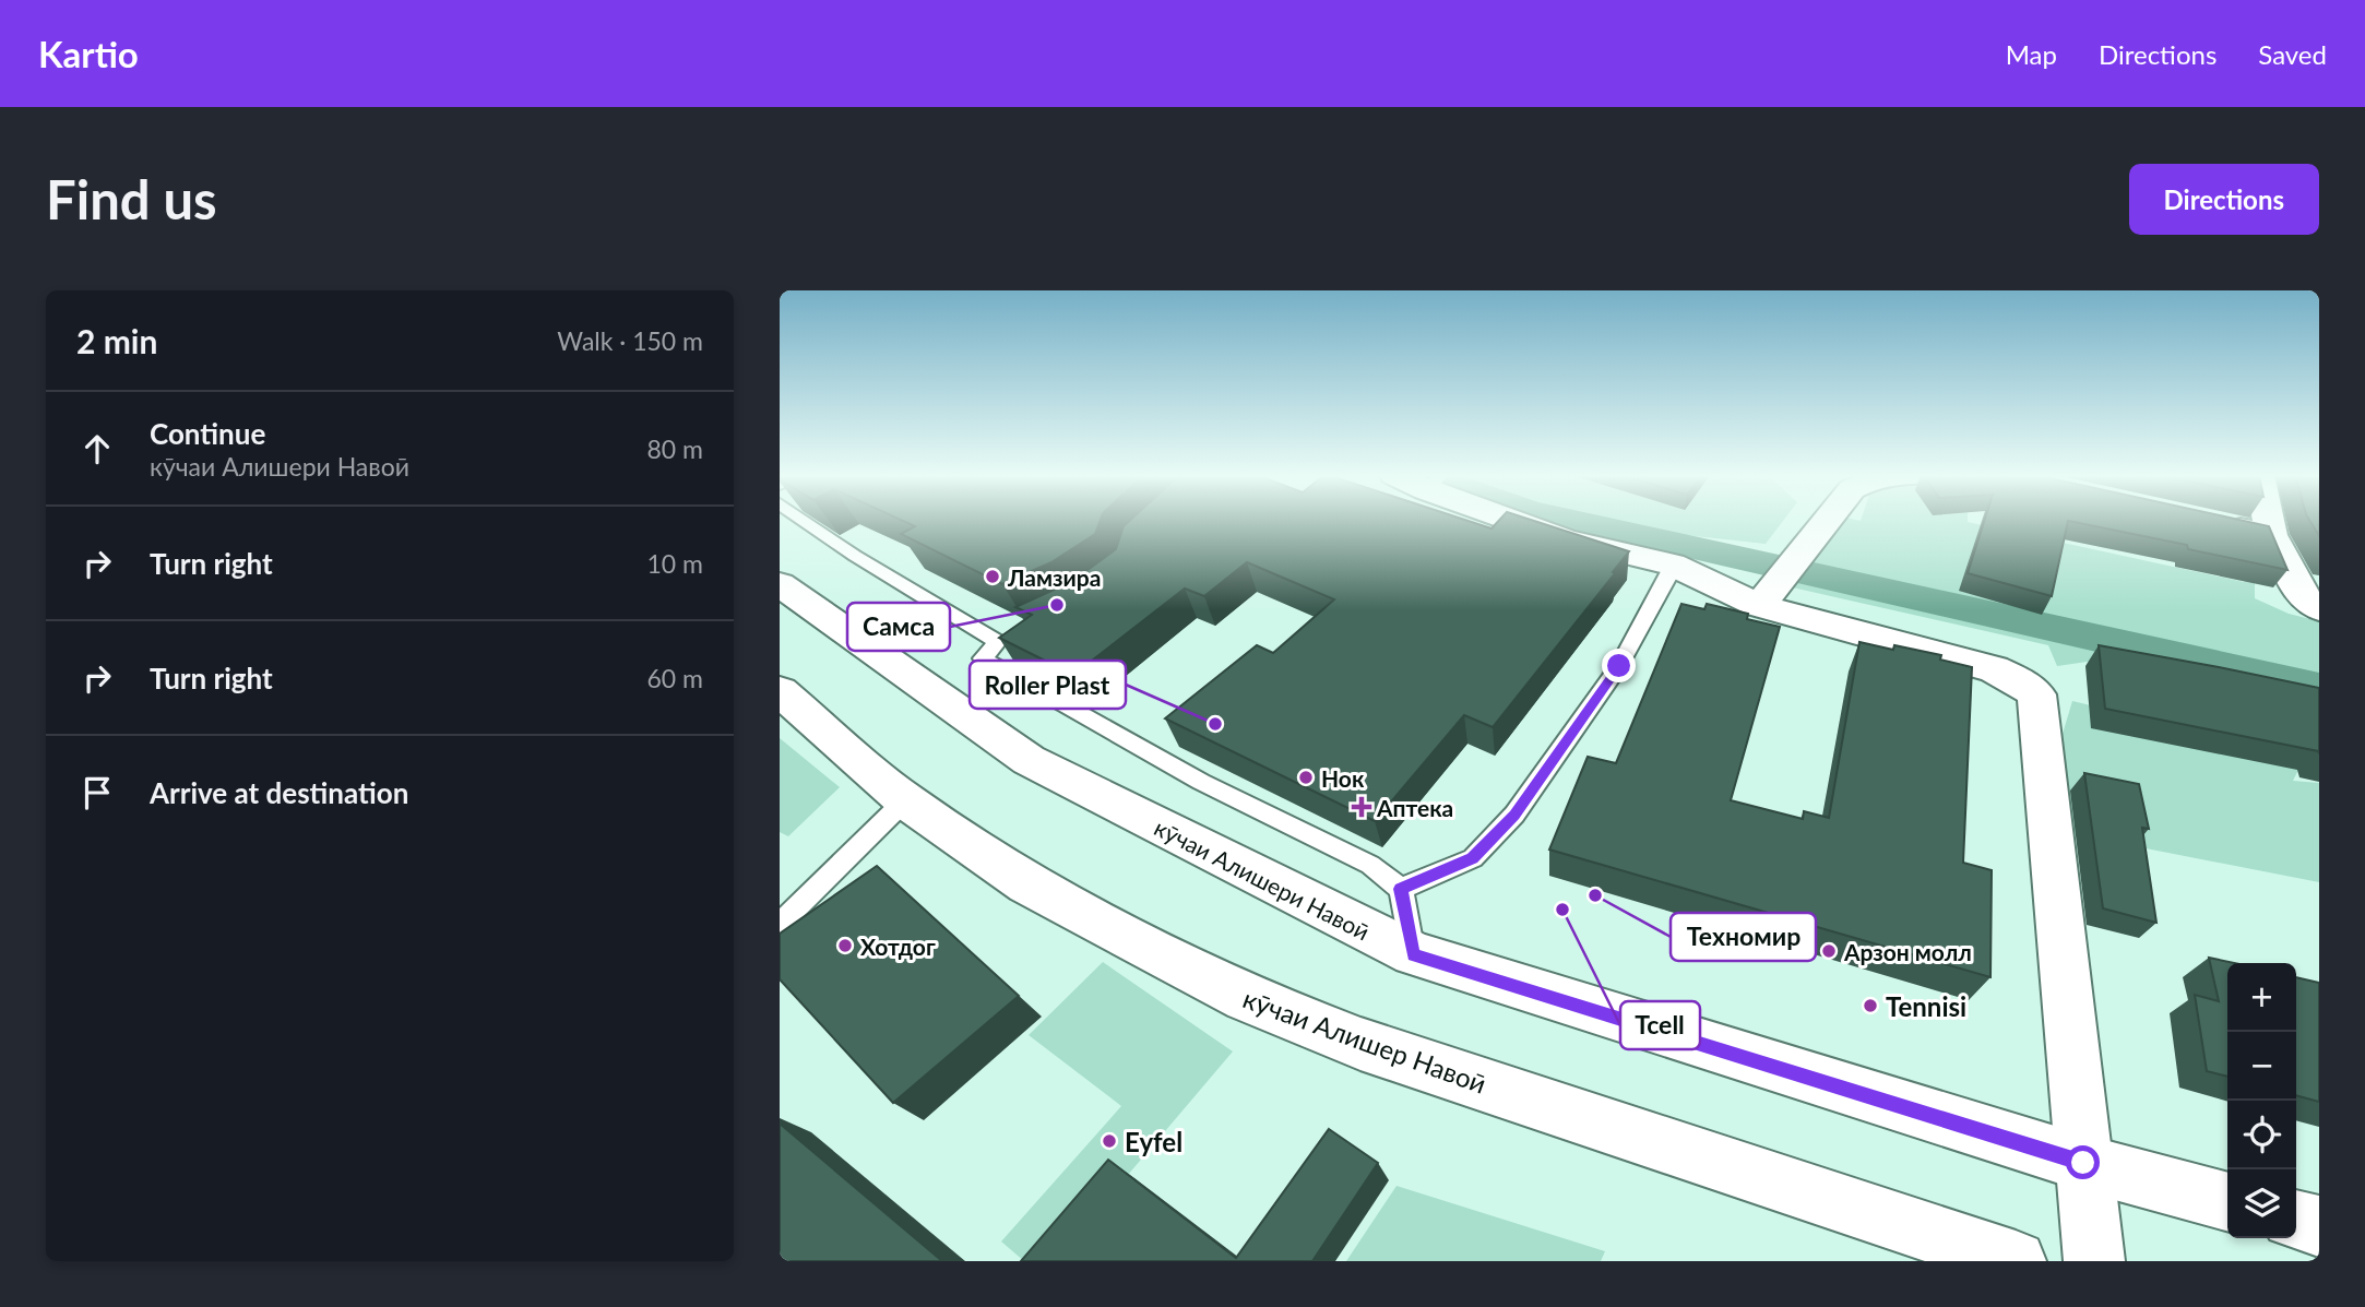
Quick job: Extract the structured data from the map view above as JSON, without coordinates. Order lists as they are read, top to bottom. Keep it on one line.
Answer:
{"streets":{"street":["кӯчаи Алишери Навоӣ","кӯчаи Алишер Навоӣ"]},"places":{"other":["Ламзира","Самса","Roller Plast","Нок","Техномир","Tcell","Хотдог","Арзон молл","Tennisi","Eyfel"],"health":["Аптека"]},"page":{"header":"Kartio","nav":["Map","Directions","Saved"],"buttons":"Directions","title":"Find us","heading":["2 min","Walk · 150 m"],"list":[["Continue","кӯчаи Алишери Навоӣ","80 m"],["Turn right","10 m"],["Turn right","60 m"],"Arrive at destination"],"map_buttons":["+","−"]}}
